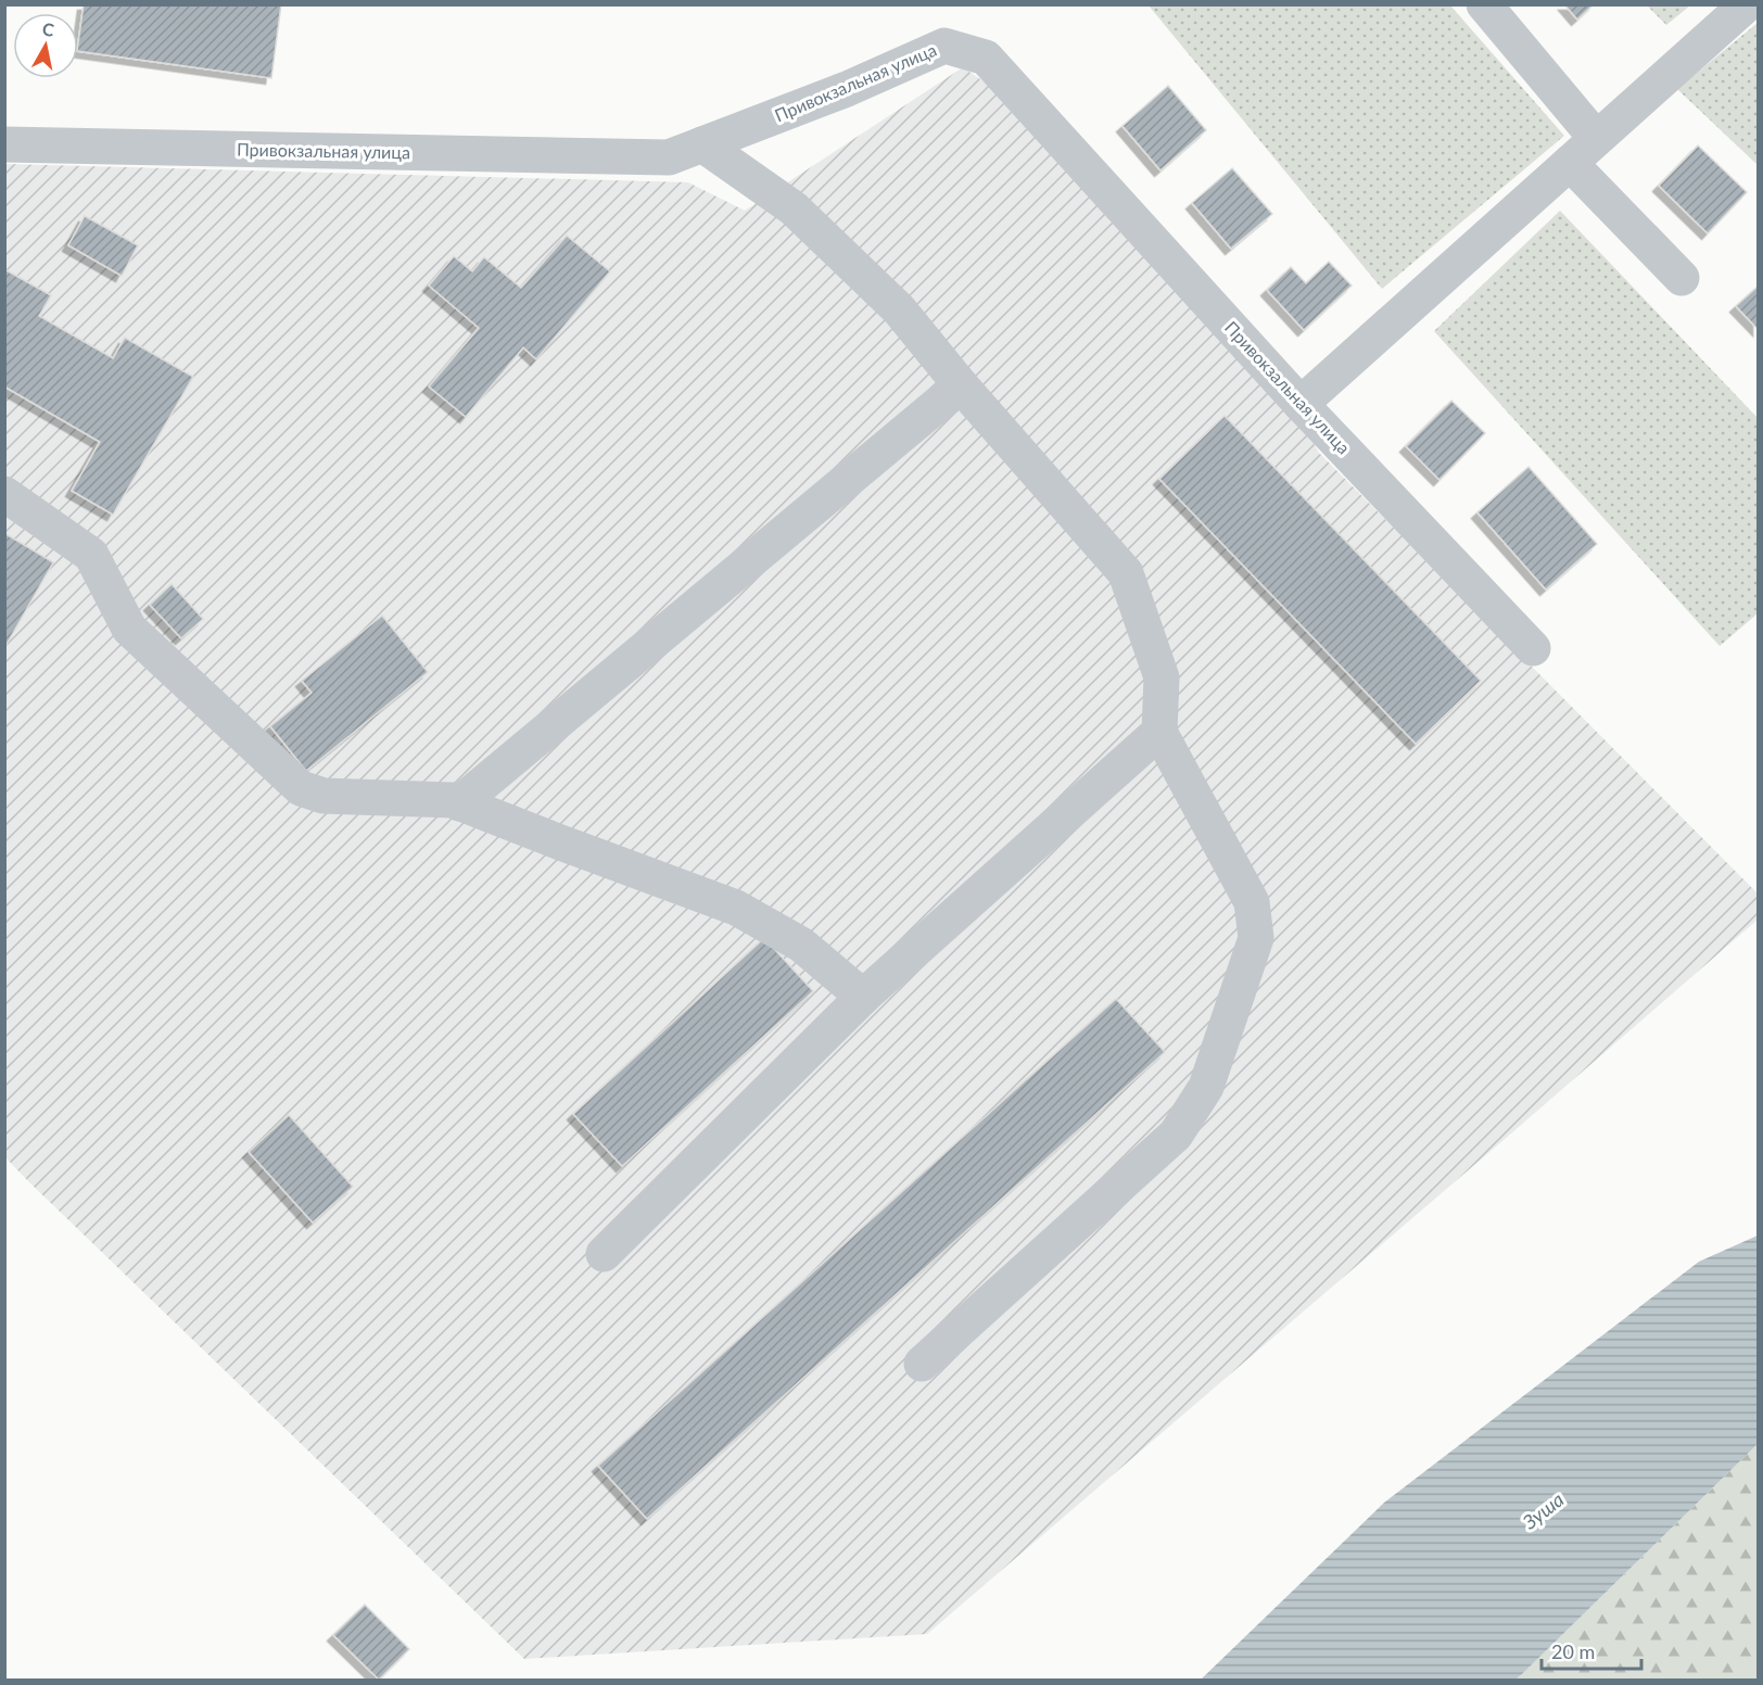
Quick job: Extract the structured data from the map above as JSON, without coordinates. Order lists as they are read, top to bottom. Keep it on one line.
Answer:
{"streets":{"street":["Привокзальная улица"]},"water":["Зуша"],"scale_bar":"20 m","north":"top"}
